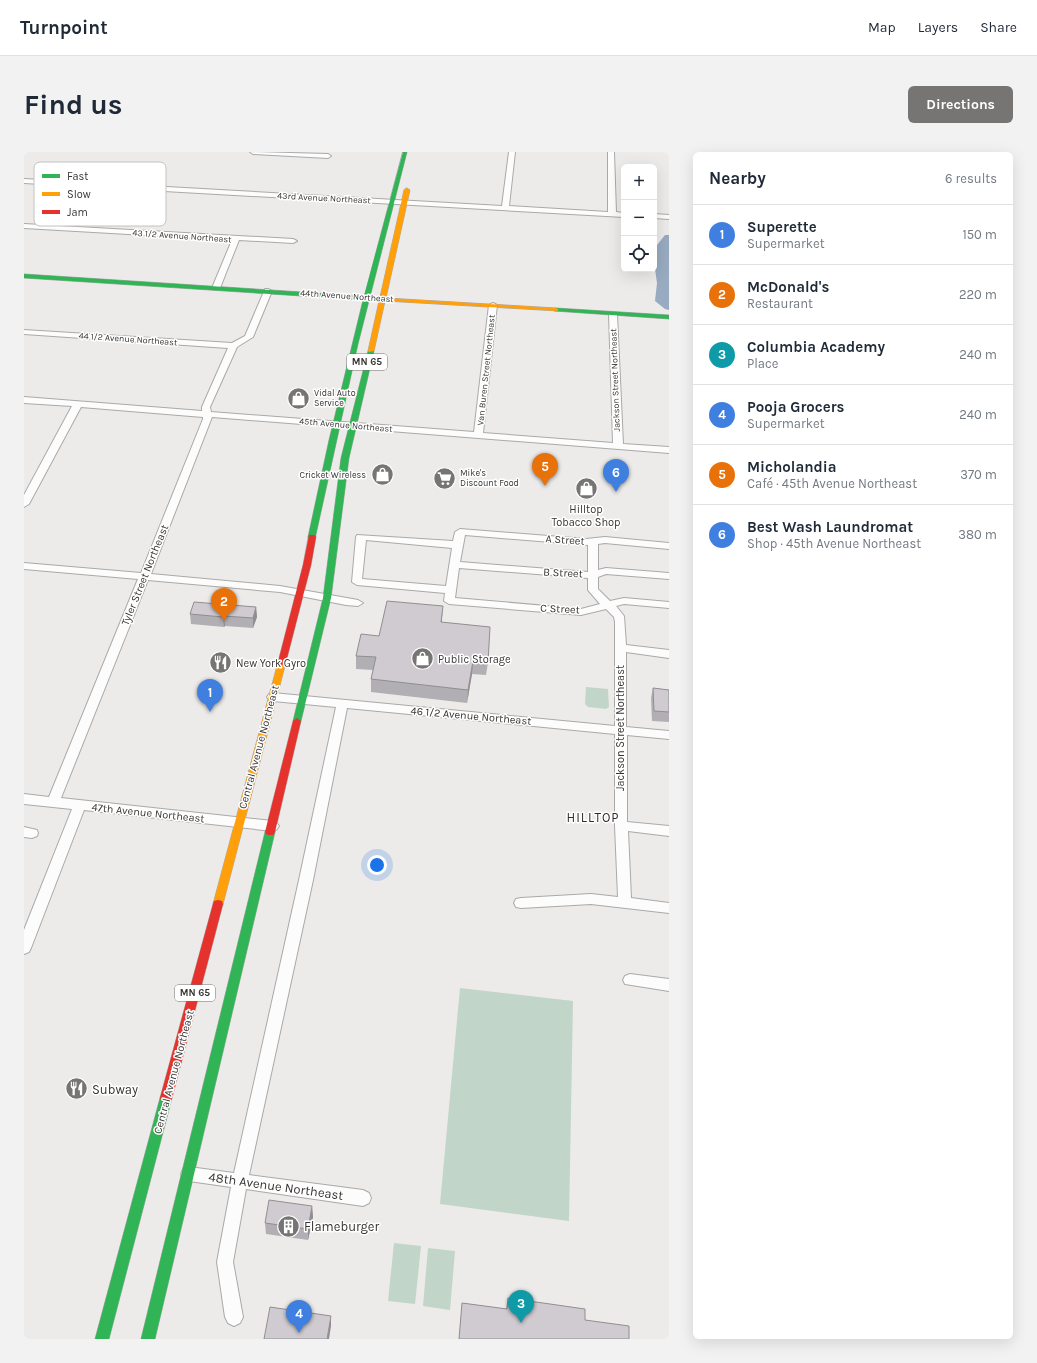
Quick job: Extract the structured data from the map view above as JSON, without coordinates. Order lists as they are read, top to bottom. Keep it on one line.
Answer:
{"streets":{"main road":["44th Avenue Northeast","MN 65","Central Avenue Northeast"],"street":["43rd Avenue Northeast","43 1/2 Avenue Northeast","44 1/2 Avenue Northeast","Van Buren Street Northeast","Jackson Street Northeast","45th Avenue Northeast","A Street","B Street","Tyler Street Northeast","C Street","46 1/2 Avenue Northeast","47th Avenue Northeast","48th Avenue Northeast"]},"crossings":[["43rd Avenue Northeast","MN 65"],["43rd Avenue Northeast","Central Avenue Northeast"],["44th Avenue Northeast","MN 65"],["44th Avenue Northeast","Van Buren Street Northeast"],["44th Avenue Northeast","Jackson Street Northeast"],["44th Avenue Northeast","Central Avenue Northeast"],["44 1/2 Avenue Northeast","Tyler Street Northeast"],["MN 65","45th Avenue Northeast"],["MN 65","46 1/2 Avenue Northeast"],["MN 65","47th Avenue Northeast"],["MN 65","48th Avenue Northeast"],["Van Buren Street Northeast","45th Avenue Northeast"],["Jackson Street Northeast","45th Avenue Northeast"],["Jackson Street Northeast","A Street"],["Jackson Street Northeast","B Street"],["Jackson Street Northeast","C Street"],["Jackson Street Northeast","46 1/2 Avenue Northeast"],["45th Avenue Northeast","Tyler Street Northeast"],["45th Avenue Northeast","Central Avenue Northeast"],["Tyler Street Northeast","47th Avenue Northeast"],["46 1/2 Avenue Northeast","Central Avenue Northeast"],["Central Avenue Northeast","47th Avenue Northeast"]],"districts":["HILLTOP"],"places":{"shop":["Vidal Auto Service","Cricket Wireless","Hilltop Tobacco Shop","Public Storage"],"supermarket":["Mike's Discount Food"],"restaurant":["New York Gyro","Subway"],"building":["Flameburger"]},"legend":["Fast","Slow","Jam"],"page":{"header":"Turnpoint","nav":["Map","Layers","Share"],"buttons":"Directions","title":"Find us","heading":["Nearby","6 results"],"map_buttons":["+","−"],"list":[{"mark":"1","name":"Superette","note":"Supermarket","value":"150 m"},{"mark":"2","name":"McDonald's","note":"Restaurant","value":"220 m"},{"mark":"3","name":"Columbia Academy","note":"Place","value":"240 m"},{"mark":"4","name":"Pooja Grocers","note":"Supermarket","value":"240 m"},{"mark":"5","name":"Micholandia","note":"Café · 45th Avenue Northeast","value":"370 m"},{"mark":"6","name":"Best Wash Laundromat","note":"Shop · 45th Avenue Northeast","value":"380 m"}],"pins":["5","6","2","1","3","4"]}}
